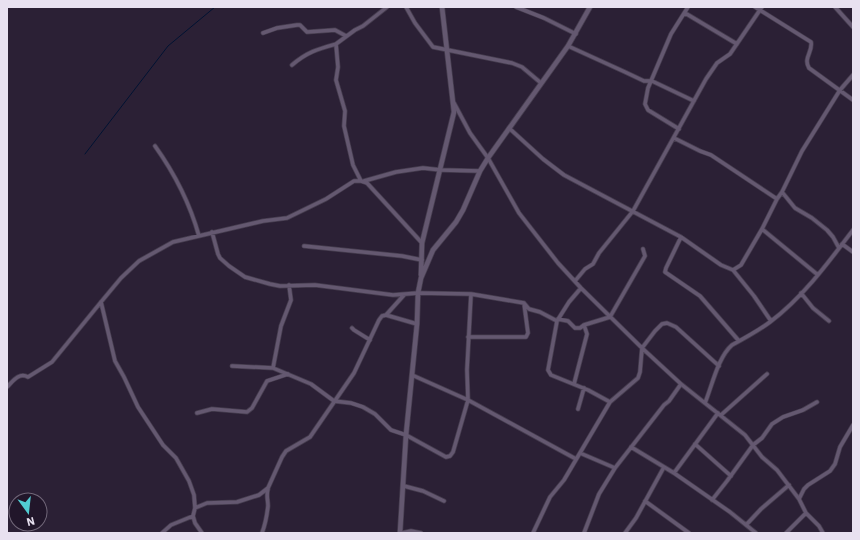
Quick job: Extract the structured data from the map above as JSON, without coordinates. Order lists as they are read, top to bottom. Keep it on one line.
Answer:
{"north":"bottom"}
